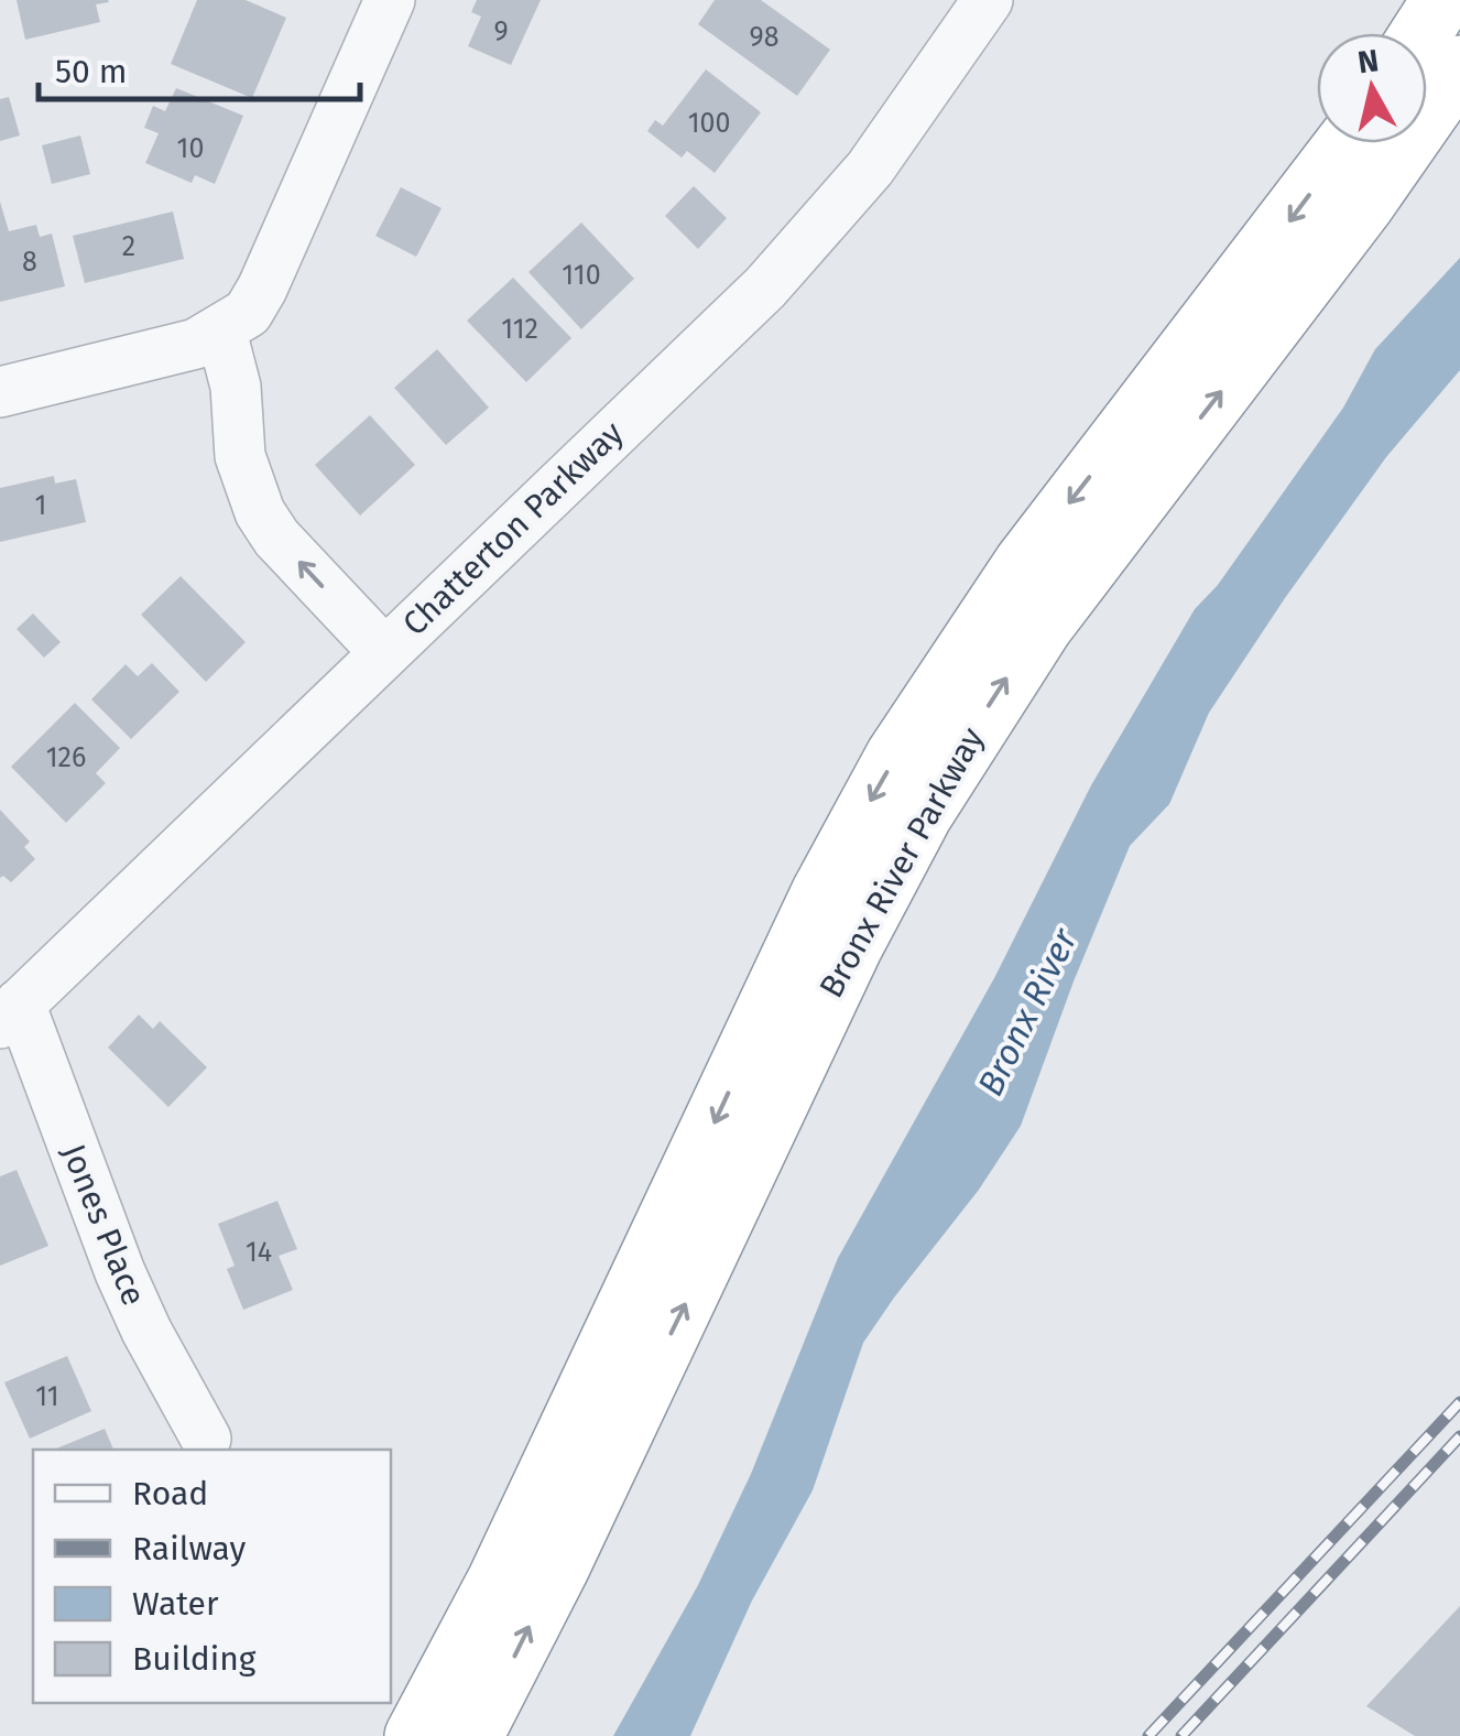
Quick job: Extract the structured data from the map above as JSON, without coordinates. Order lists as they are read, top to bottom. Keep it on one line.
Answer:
{"streets":{"highway":["Bronx River Parkway"],"street":["Chatterton Parkway","Jones Place"]},"crossings":[["Chatterton Parkway","Jones Place"]],"water":["Bronx River"],"house_numbers":["9","98","100","10","2","8","110","112","1","126","14","11"],"legend":["Road","Railway","Water","Building"],"scale_bar":"50 m","north":"top"}
